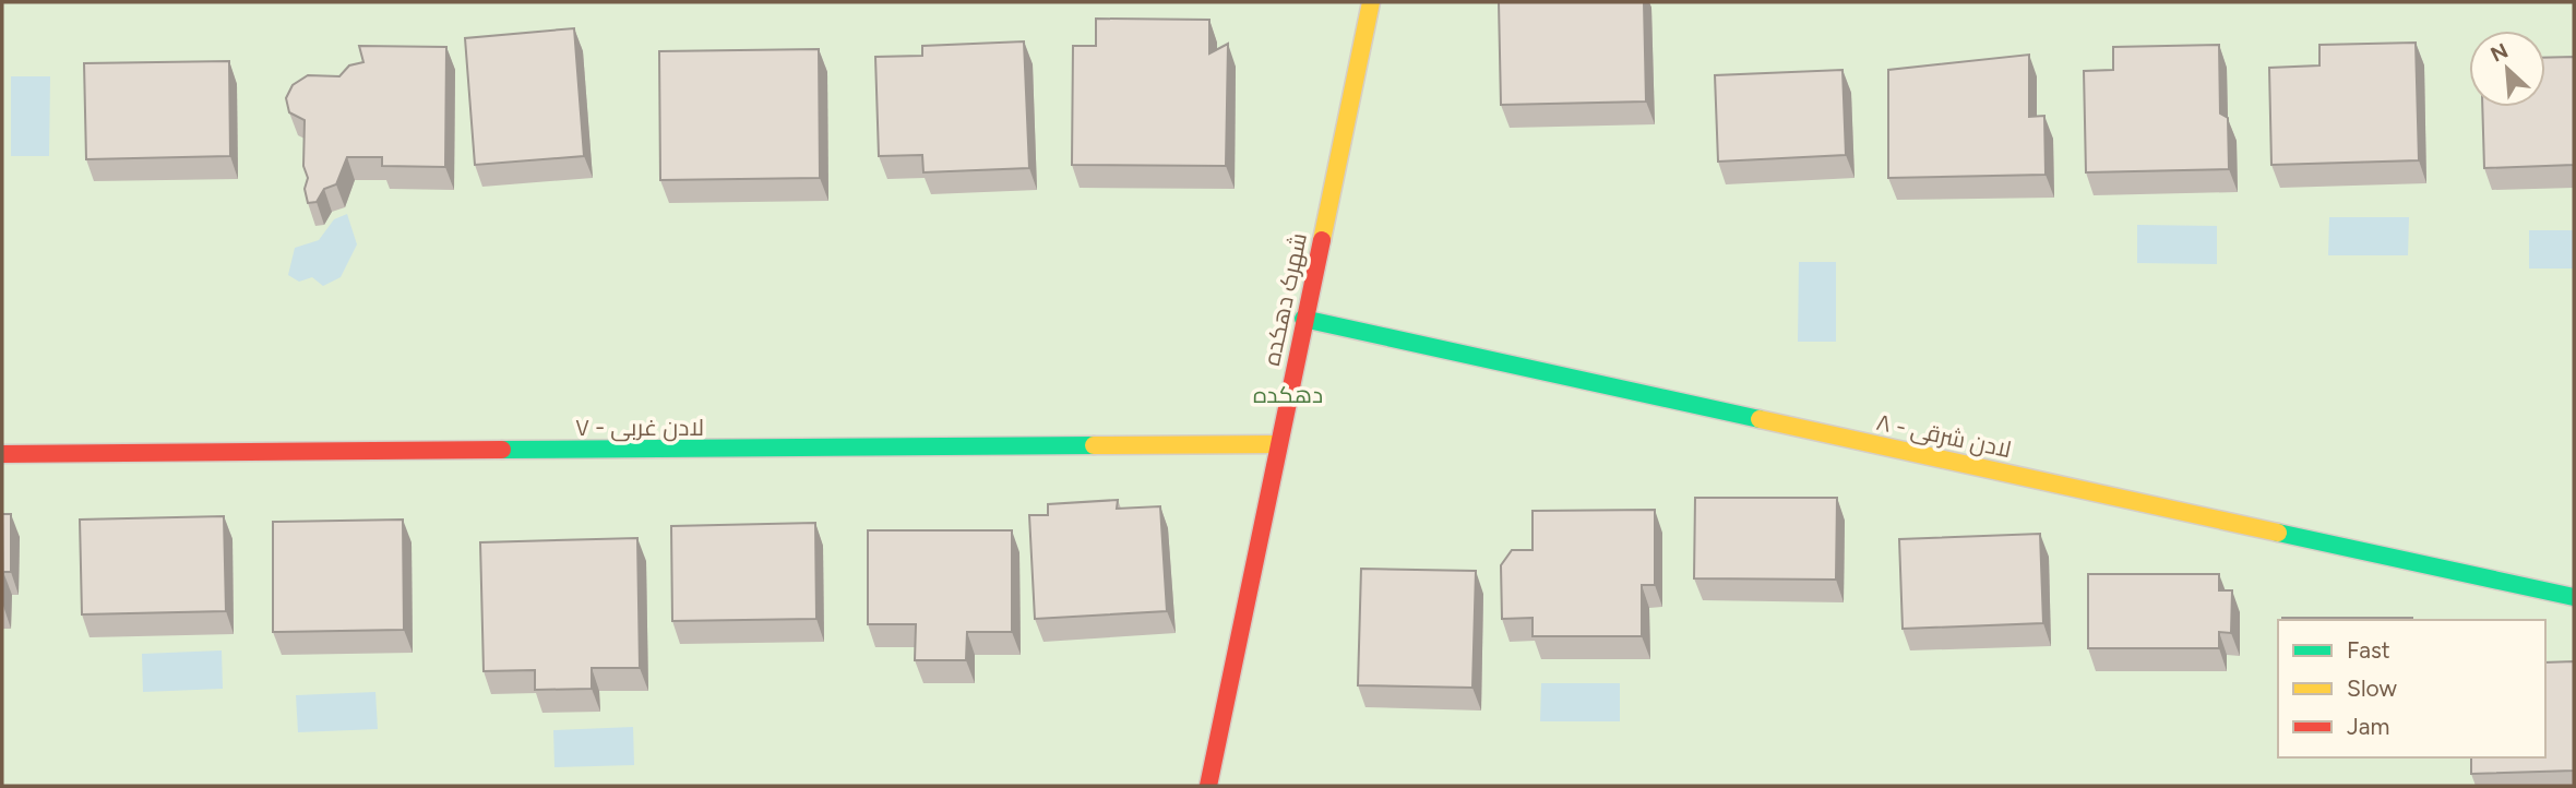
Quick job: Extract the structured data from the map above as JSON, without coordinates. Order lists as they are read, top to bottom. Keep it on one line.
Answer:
{"streets":{"street":["شهرک دهکده","لادن غربی - ۷","لادن شرقی - ۸"]},"crossings":[["شهرک دهکده","لادن غربی - ۷"],["شهرک دهکده","لادن شرقی - ۸"]],"parks":["دهکده"],"legend":["Fast","Slow","Jam"],"north":"top left"}
